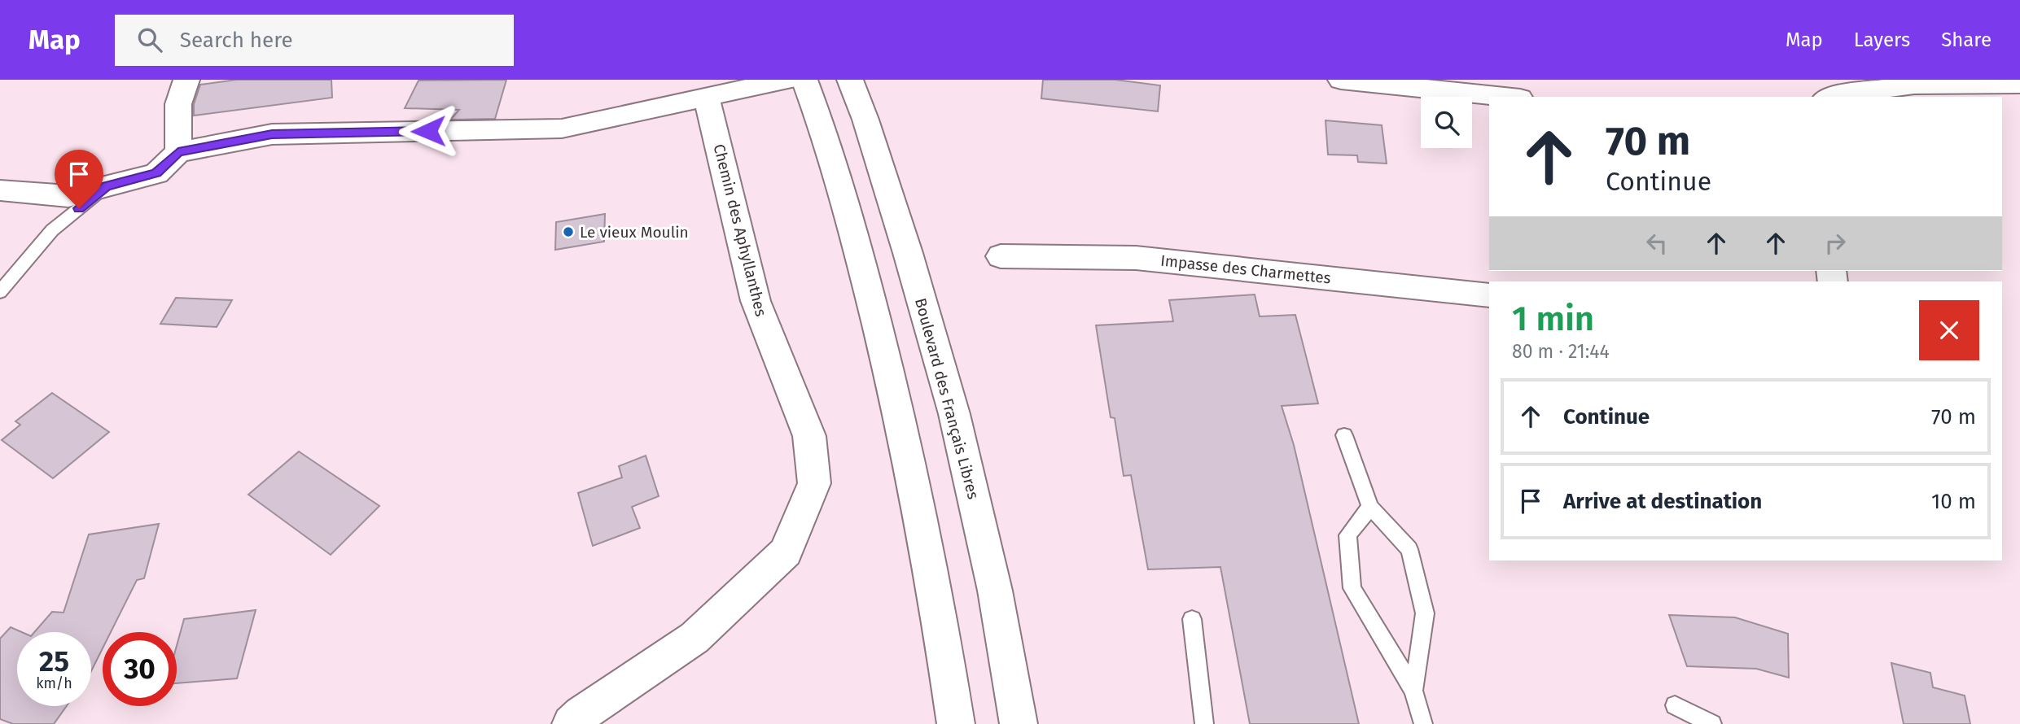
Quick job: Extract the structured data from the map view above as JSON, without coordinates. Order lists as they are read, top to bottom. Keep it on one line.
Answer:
{"streets":{"street":["Chemin des Aphyllanthes","Impasse des Charmettes","Boulevard des Français Libres"]},"places":["Le vieux Moulin"],"page":{"header":"Map","search":"Search here","nav":["Map","Layers","Share"],"turn":["70 m","Continue"],"heading":["1 min","80 m · 21:44"],"list":[{"name":"Continue","value":"70 m"},{"name":"Arrive at destination","value":"10 m"}],"speed":"25 km/h","limit":"30"}}
